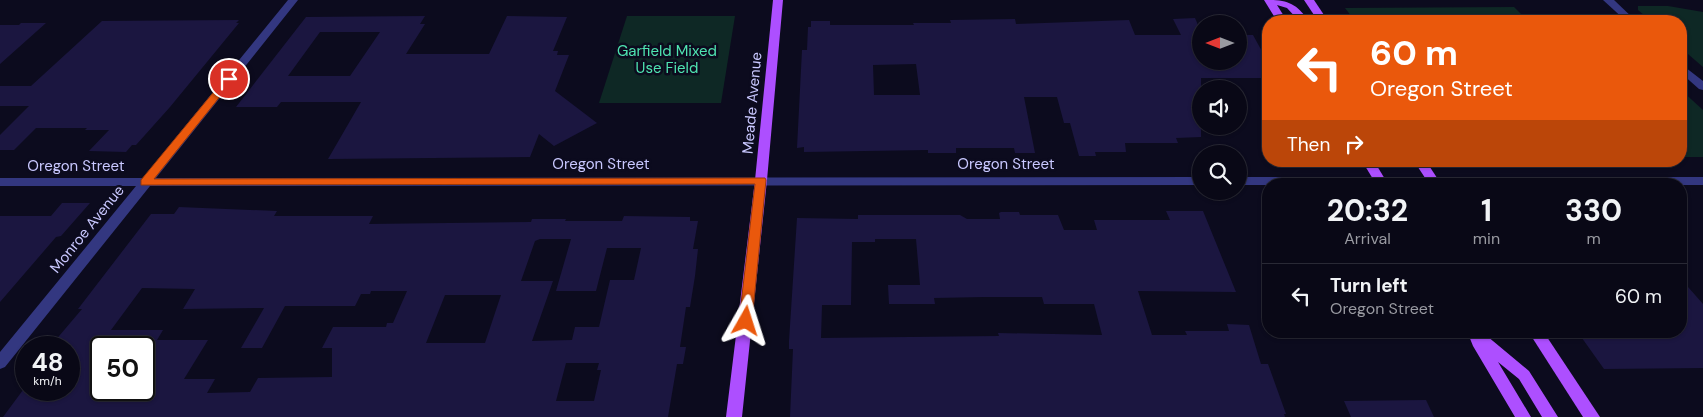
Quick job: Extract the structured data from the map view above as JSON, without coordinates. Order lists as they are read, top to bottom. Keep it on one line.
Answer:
{"streets":{"main road":["Meade Avenue"],"street":["Oregon Street","Monroe Avenue"]},"crossings":[["Meade Avenue","Oregon Street"],["Oregon Street","Monroe Avenue"]],"parks":["Garfield Mixed Use Field"],"north":"left","page":{"turn":["60 m","Oregon Street"],"then":"Then","eta":["20:32","Arrival","1","min","330","m"],"list":[{"name":"Turn left","note":"Oregon Street","value":"60 m"}],"speed":"48 km/h","limit":"50"}}
